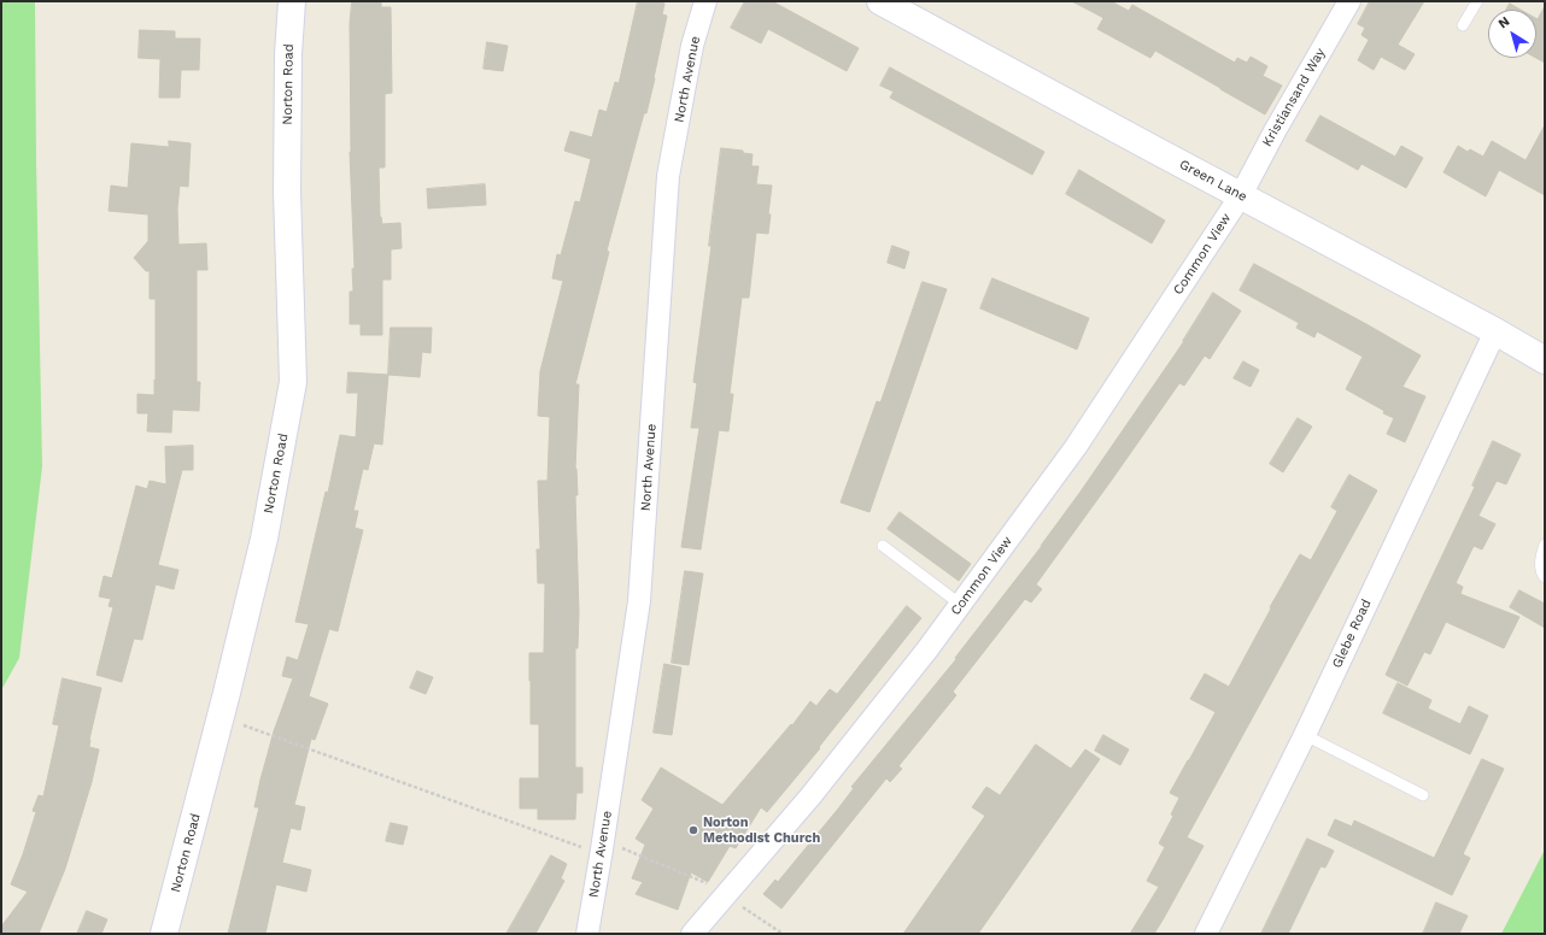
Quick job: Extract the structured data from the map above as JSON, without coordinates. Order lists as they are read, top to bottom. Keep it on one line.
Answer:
{"streets":{"street":["North Avenue","Norton Road","Kristiansand Way","Green Lane","Common View","Glebe Road"]},"crossings":[["Kristiansand Way","Green Lane"],["Kristiansand Way","Common View"],["Green Lane","Common View"],["Green Lane","Glebe Road"]],"places":["Norton Methodist Church"],"north":"top left"}
